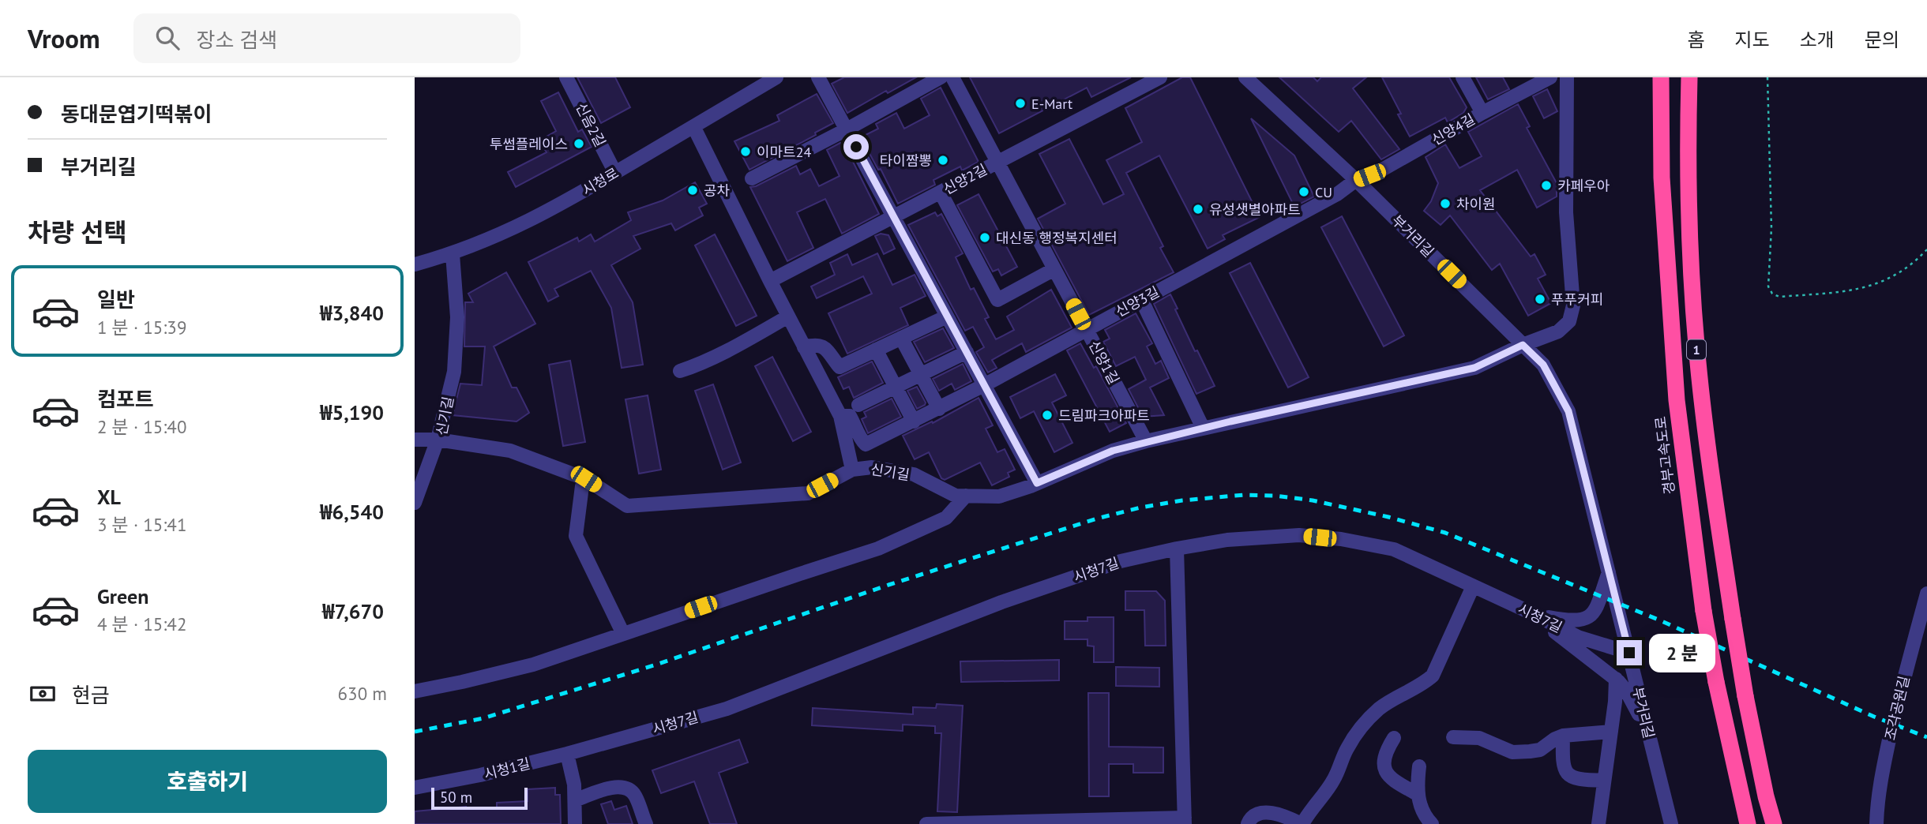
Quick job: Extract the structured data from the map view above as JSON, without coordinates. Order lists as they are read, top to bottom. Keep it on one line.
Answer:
{"streets":{"highway":["1","경부고속도로"],"street":["신음2길","신양4길","신양2길","시청로","부거리길","신양3길","신양1길","신기길","시청7길","조각공원길","시청1길"]},"crossings":[["신음2길","시청로"],["신양4길","부거리길"],["신양4길","신양3길"],["신양2길","신양1길"],["시청로","신기길"],["부거리길","신양3길"],["부거리길","신기길"],["부거리길","시청7길"],["신양3길","신양1길"],["신양1길","신기길"],["시청7길","시청1길"]],"places":["E-Mart","투썸플레이스","이마트24","타이짬뽕","카페우아","공차","CU","차이원","유성샛별아파트","대신동 행정복지센터","푸푸커피","드림파크아파트"],"scale_bar":"50 m","page":{"header":"Vroom","search":"장소 검색","nav":["홈","지도","소개","문의"],"banner":["동대문엽기떡볶이","부거리길"],"heading":"차량 선택","list":[{"name":"일반","note":"1 분 · 15:39","value":"₩3,840"},{"name":"컴포트","note":"2 분 · 15:40","value":"₩5,190"},{"name":"XL","note":"3 분 · 15:41","value":"₩6,540"},{"name":"Green","note":"4 분 · 15:42","value":"₩7,670"}],"bubble":"2 분","pay":["현금","630 m"],"buttons":"호출하기","scale":"50 m"}}
